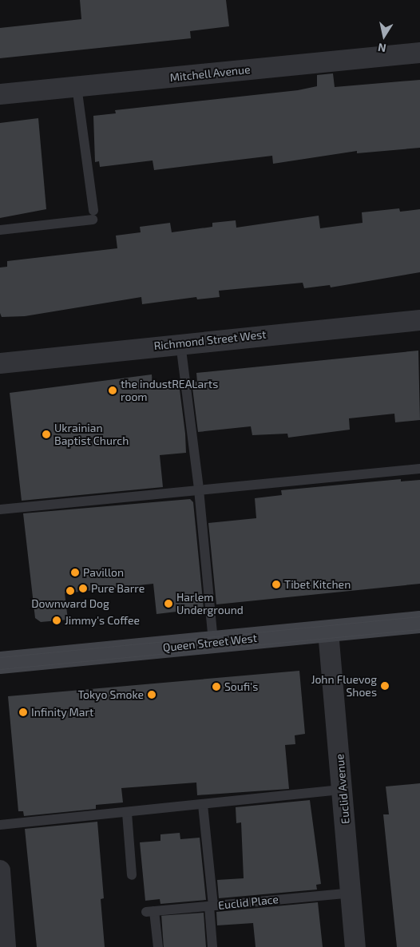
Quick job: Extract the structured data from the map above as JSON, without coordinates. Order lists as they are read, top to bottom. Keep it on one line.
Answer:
{"streets":{"main road":["Queen Street West"],"street":["Mitchell Avenue","Richmond Street West","Euclid Avenue"],"lane":["Euclid Place"]},"crossings":[["Queen Street West","Euclid Avenue"],["Euclid Avenue","Euclid Place"]],"places":["the industREALarts room","Ukrainian Baptist Church","Pavillon","Tibet Kitchen","Pure Barre","Downward Dog","Harlem Underground","Jimmy's Coffee","John Fluevog Shoes","Soufi's","Tokyo Smoke","Infinity Mart"],"north":"bottom"}
